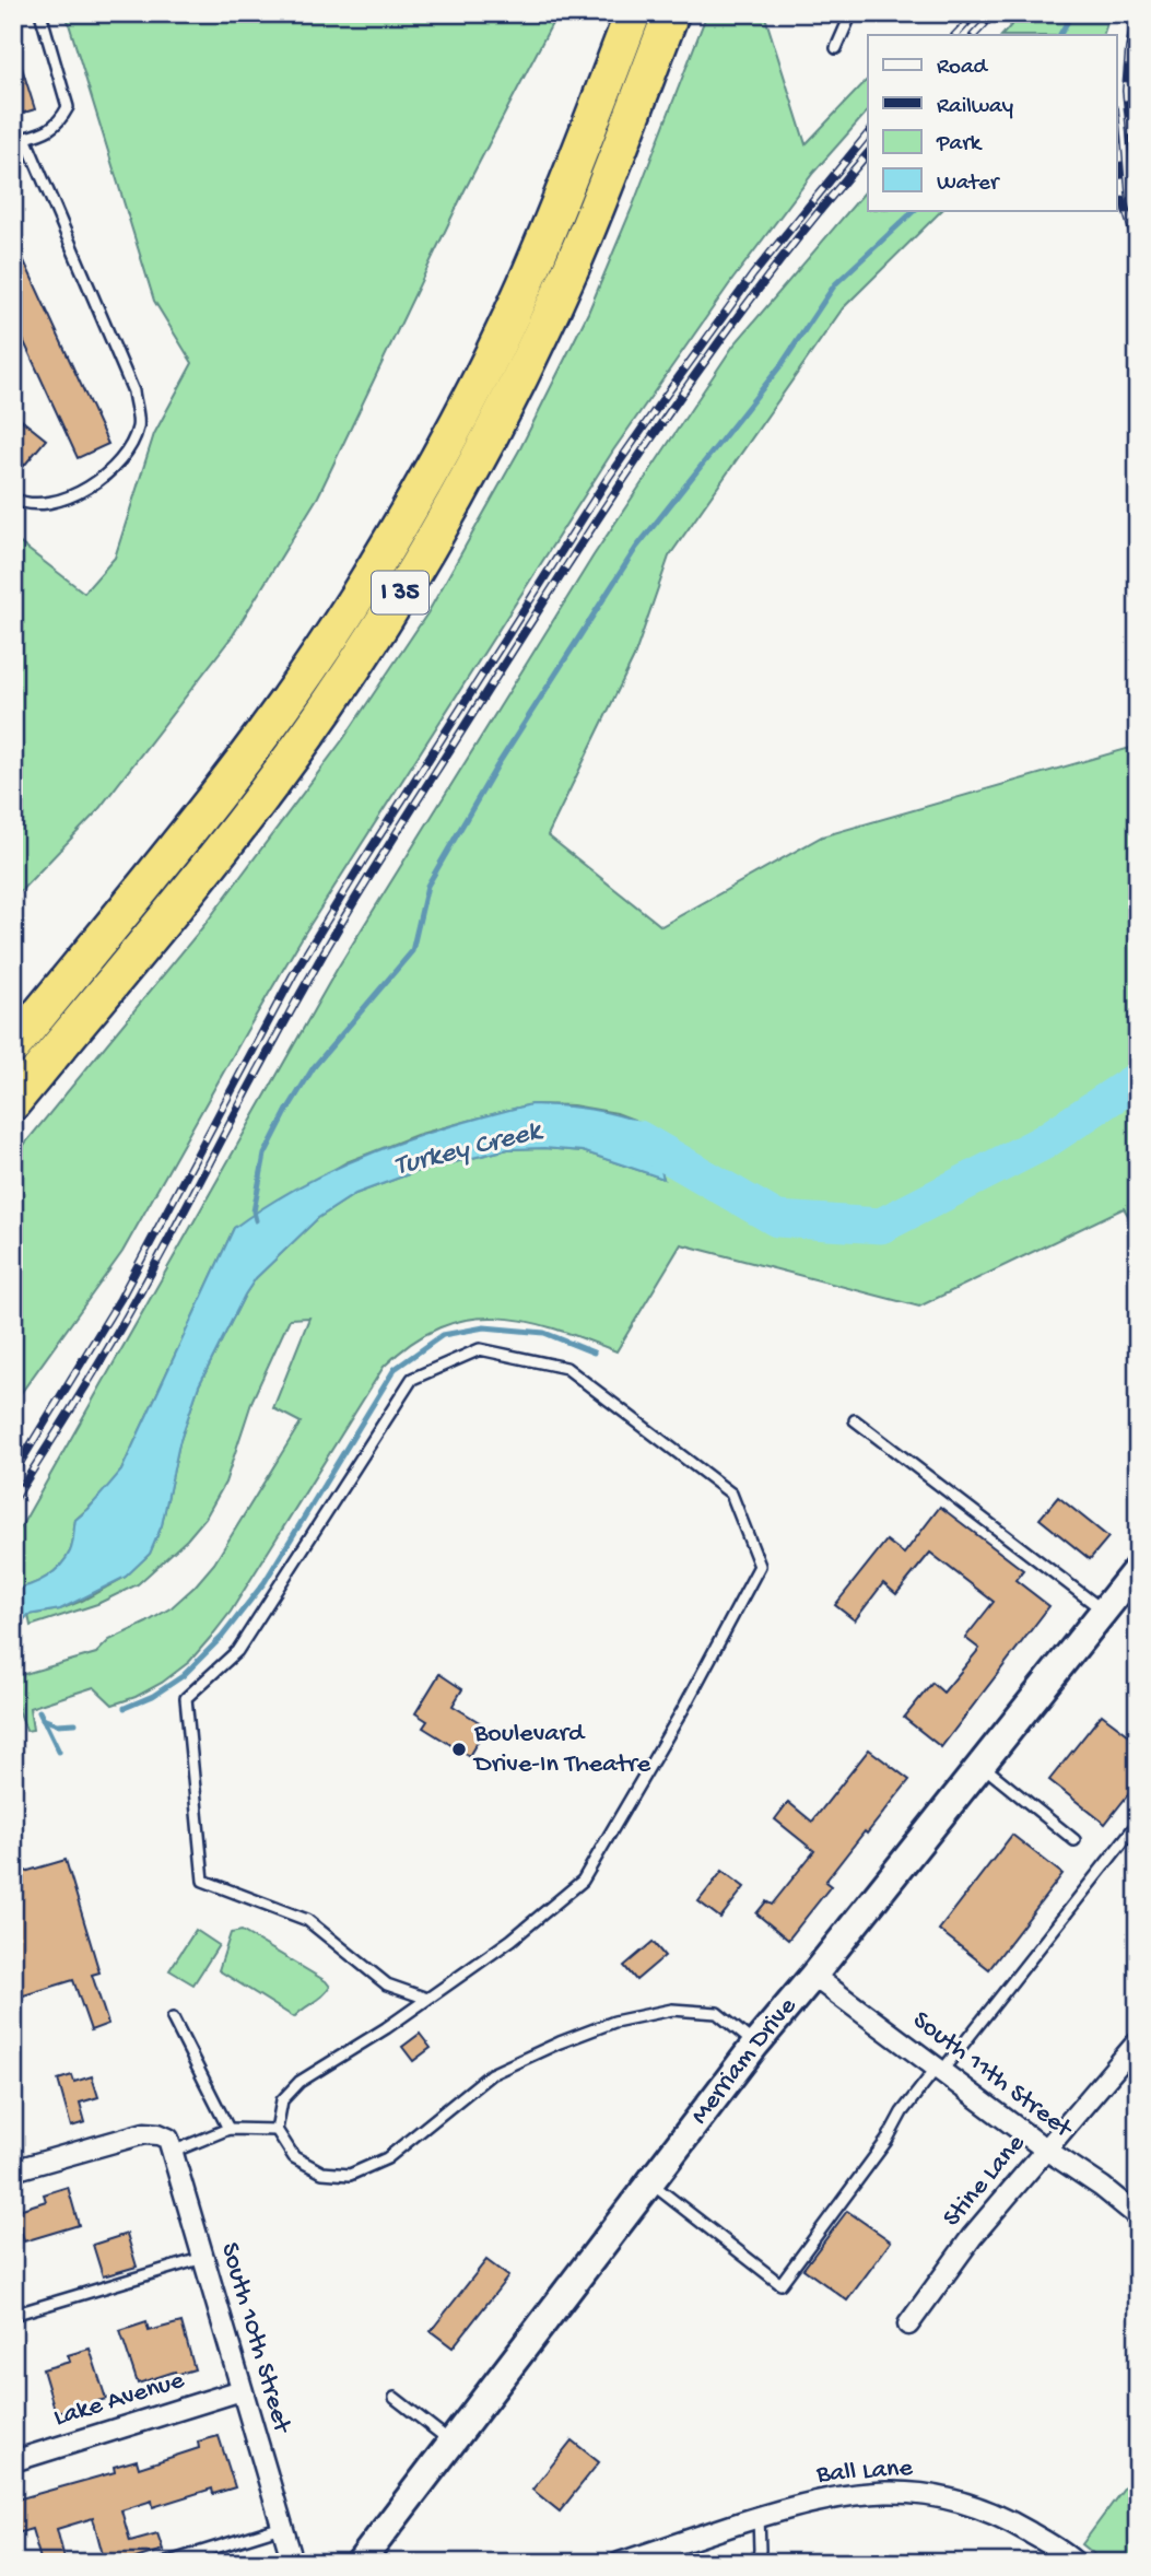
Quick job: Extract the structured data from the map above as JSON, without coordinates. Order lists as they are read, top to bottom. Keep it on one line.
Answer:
{"streets":{"highway":["I 35"],"main road":["Merriam Drive"],"street":["South 11th Street","Stine Lane","South 10th Street","Lake Avenue","Ball Lane"]},"crossings":[["Merriam Drive","South 11th Street"],["South 11th Street","Stine Lane"],["South 10th Street","Lake Avenue"]],"water":["Turkey Creek"],"places":["Boulevard Drive-In Theatre"],"legend":["Road","Railway","Park","Water"]}
